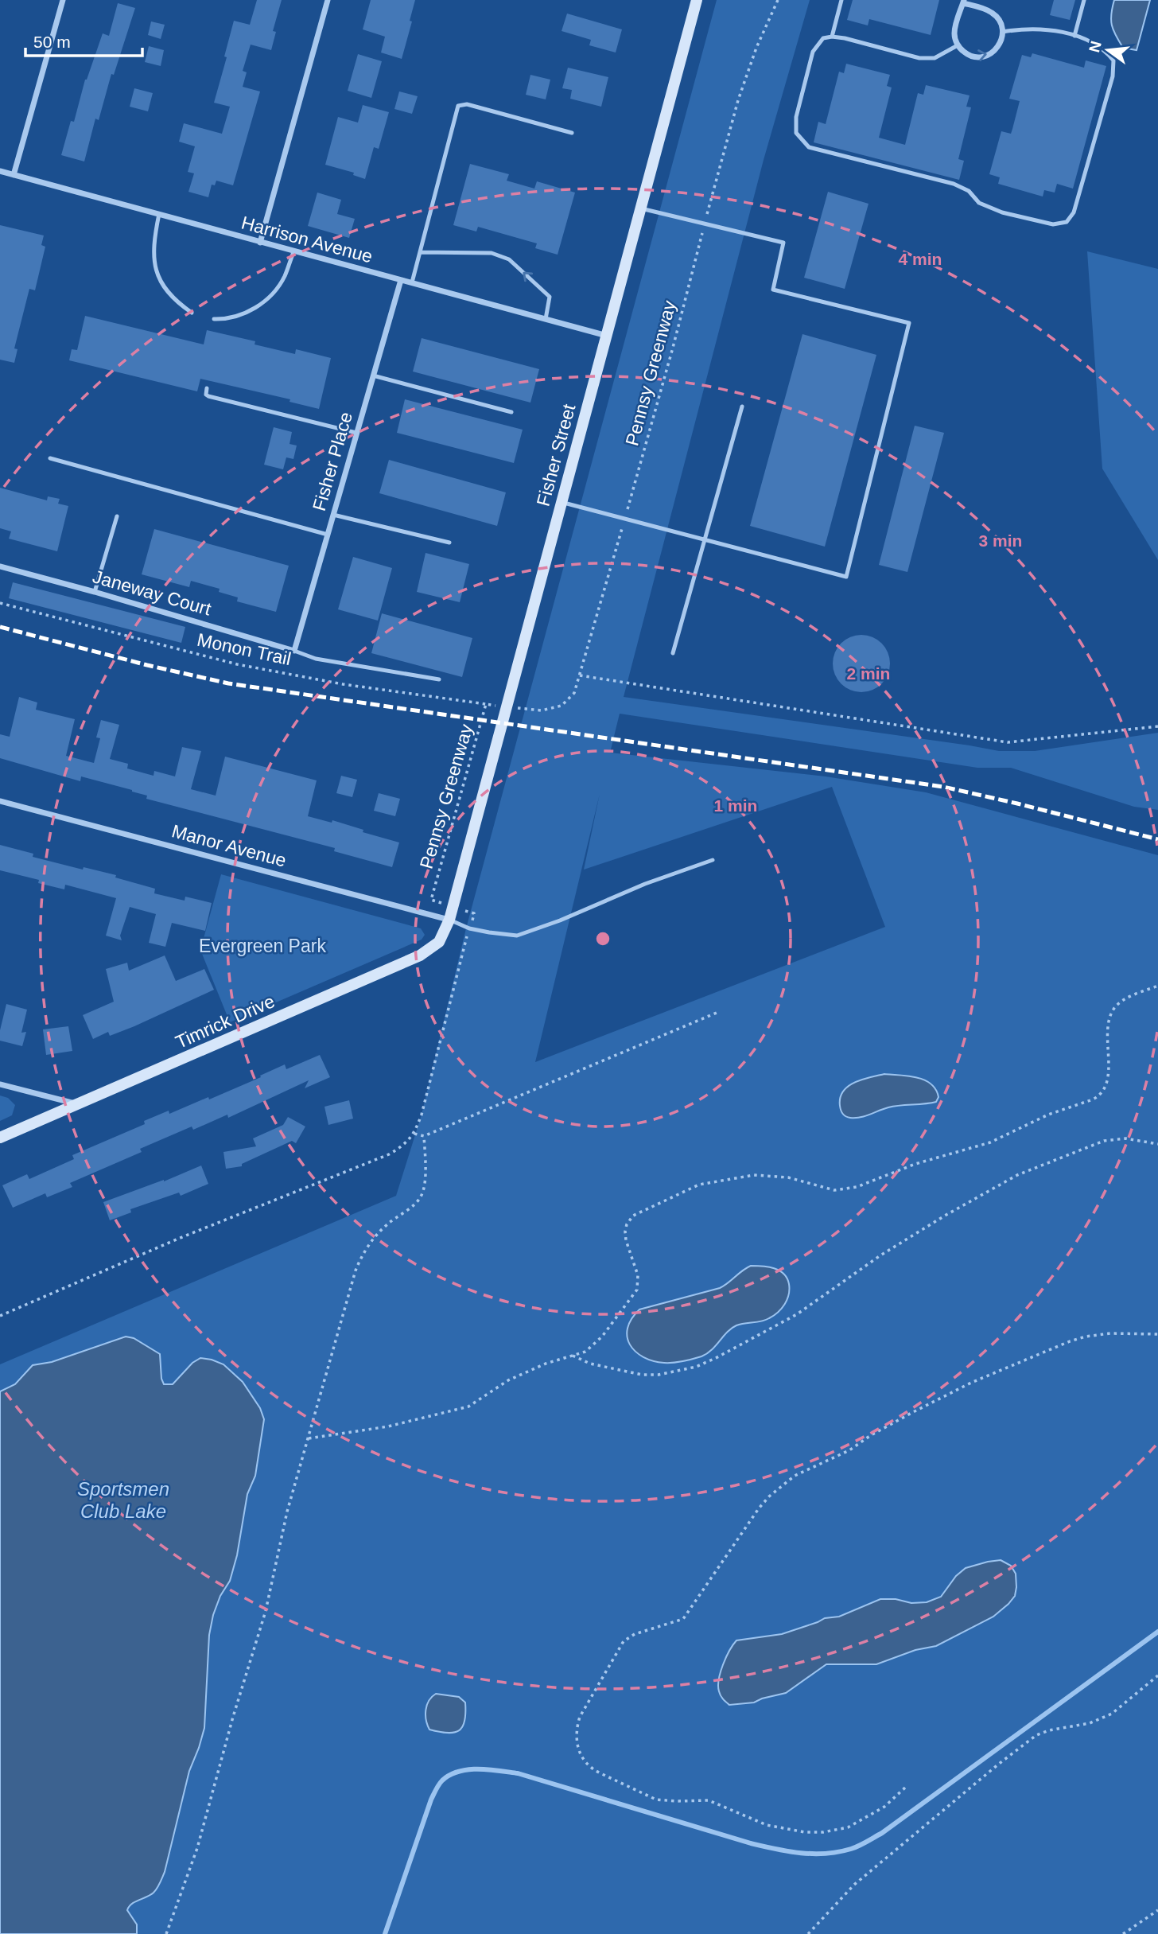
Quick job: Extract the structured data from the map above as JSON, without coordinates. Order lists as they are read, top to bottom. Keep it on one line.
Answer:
{"streets":{"street":["Harrison Avenue","Fisher Street","Fisher Place","Janeway Court","Manor Avenue","Timrick Drive"],"path":["Pennsy Greenway","Monon Trail"]},"crossings":[["Harrison Avenue","Fisher Street"],["Harrison Avenue","Fisher Place"],["Pennsy Greenway","Monon Trail"],["Fisher Street","Manor Avenue"],["Fisher Street","Timrick Drive"],["Fisher Place","Janeway Court"],["Manor Avenue","Timrick Drive"]],"water":["Sportsmen Club Lake"],"parks":["Evergreen Park"],"scale_bar":"50 m","north":"left","rings":["4 min","3 min","2 min","1 min"]}
